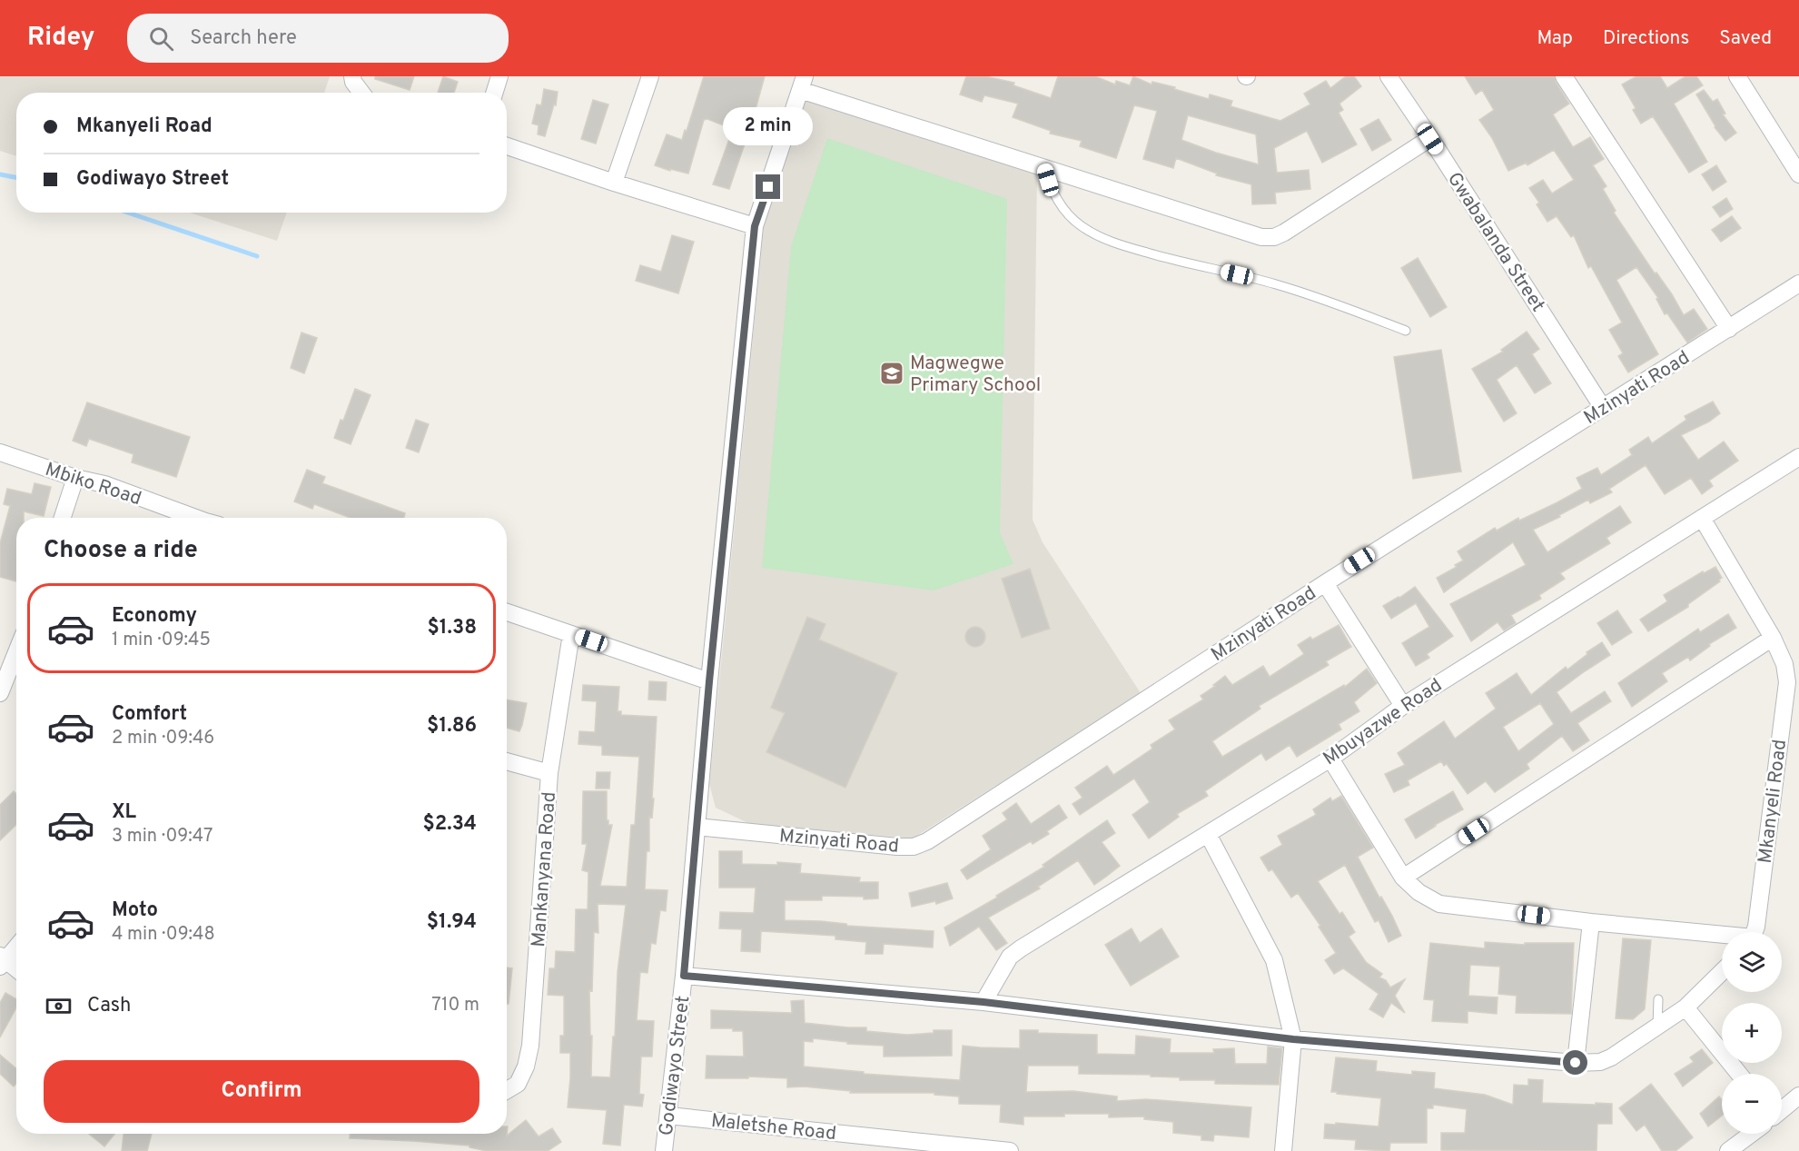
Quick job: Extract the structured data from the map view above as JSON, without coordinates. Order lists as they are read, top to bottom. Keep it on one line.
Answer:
{"streets":{"street":["Gwabalanda Street","Mzinyati Road","Mbiko Road","Mbuyazwe Road","Mkanyeli Road","Mankanyana Road","Godiwayo Street","Maletshe Road"]},"crossings":[["Gwabalanda Street","Mzinyati Road"],["Mzinyati Road","Godiwayo Street"],["Mbuyazwe Road","Mkanyeli Road"],["Godiwayo Street","Maletshe Road"]],"places":{"school or university":["Magwegwe Primary School"]},"page":{"header":"Ridey","search":"Search here","nav":["Map","Directions","Saved"],"banner":["Mkanyeli Road","Godiwayo Street"],"bubble":"2 min","heading":"Choose a ride","list":[{"name":"Economy","note":"1 min · 09:45","value":"$1.38"},{"name":"Comfort","note":"2 min · 09:46","value":"$1.86"},{"name":"XL","note":"3 min · 09:47","value":"$2.34"},{"name":"Moto","note":"4 min · 09:48","value":"$1.94"}],"map_buttons":["+","−"],"pay":["Cash","710 m"],"buttons":"Confirm"}}
